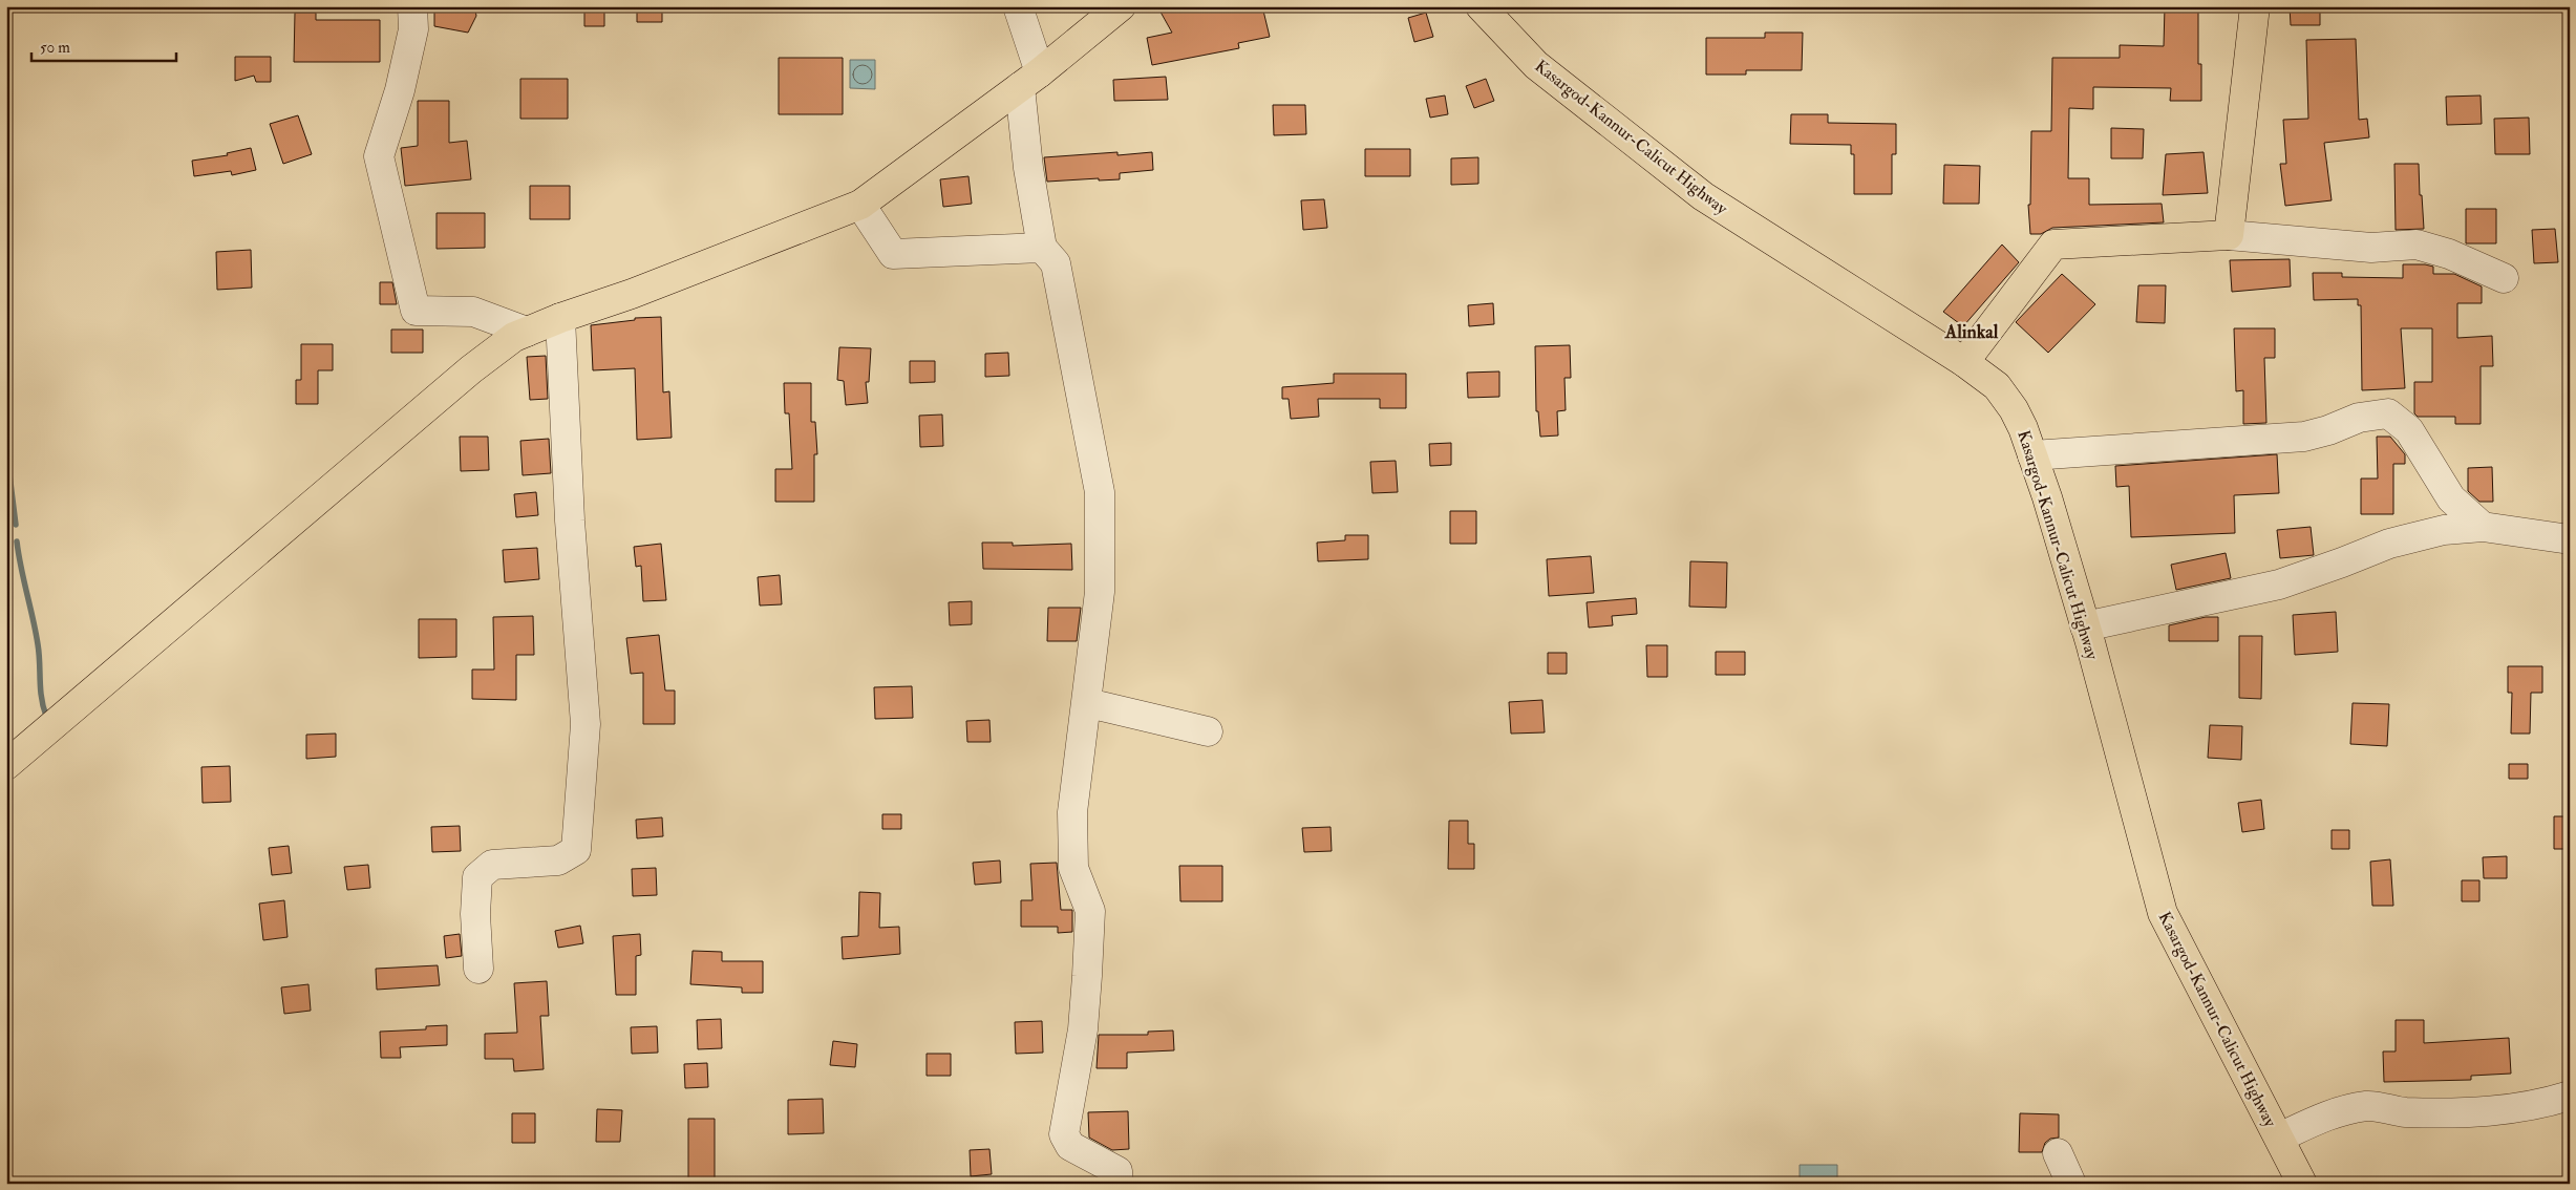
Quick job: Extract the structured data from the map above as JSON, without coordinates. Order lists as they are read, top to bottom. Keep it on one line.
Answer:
{"streets":{"main road":["Kasargod-Kannur-Calicut Highway"]},"districts":["Alinkal"],"scale_bar":"50 m"}
